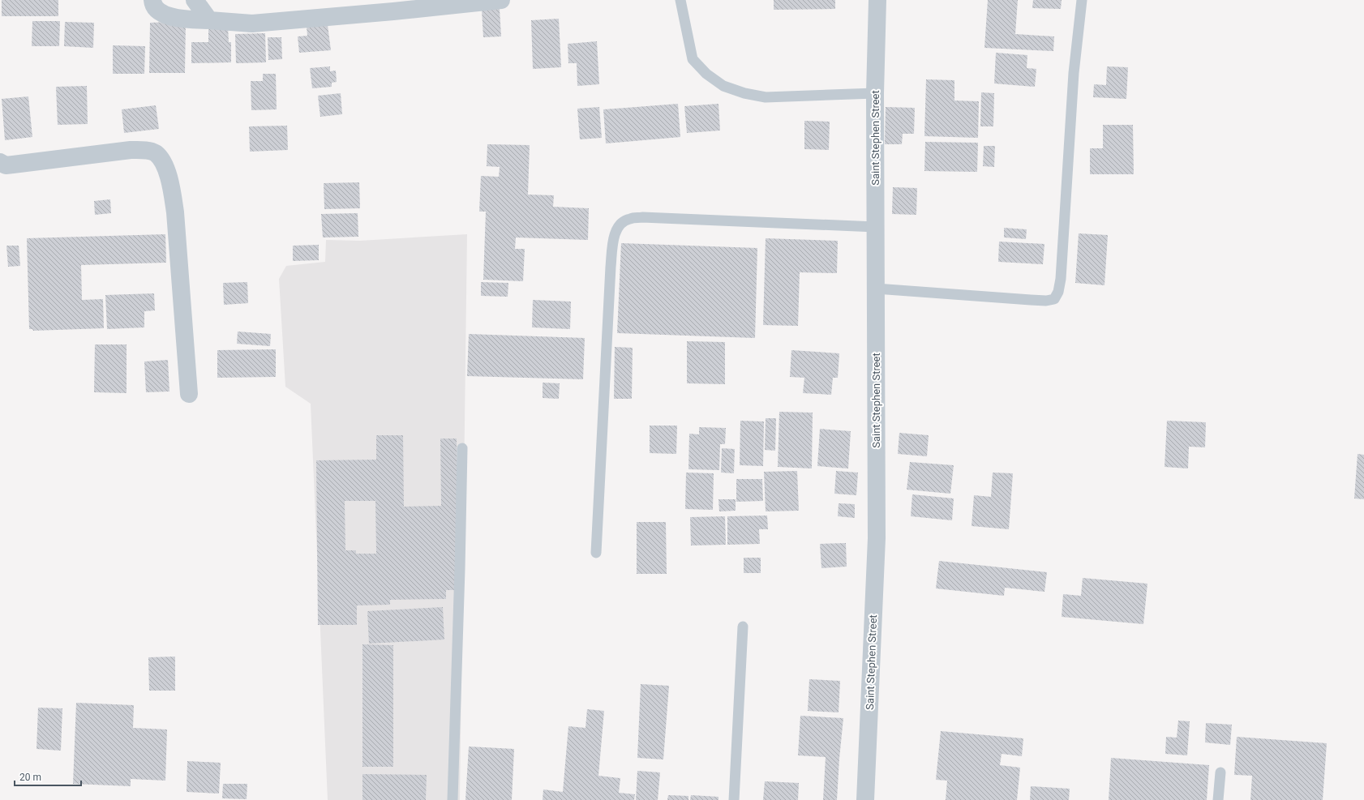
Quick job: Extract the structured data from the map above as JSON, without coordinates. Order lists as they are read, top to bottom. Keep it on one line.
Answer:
{"streets":{"street":["Saint Stephen Street"]},"scale_bar":"20 m"}
